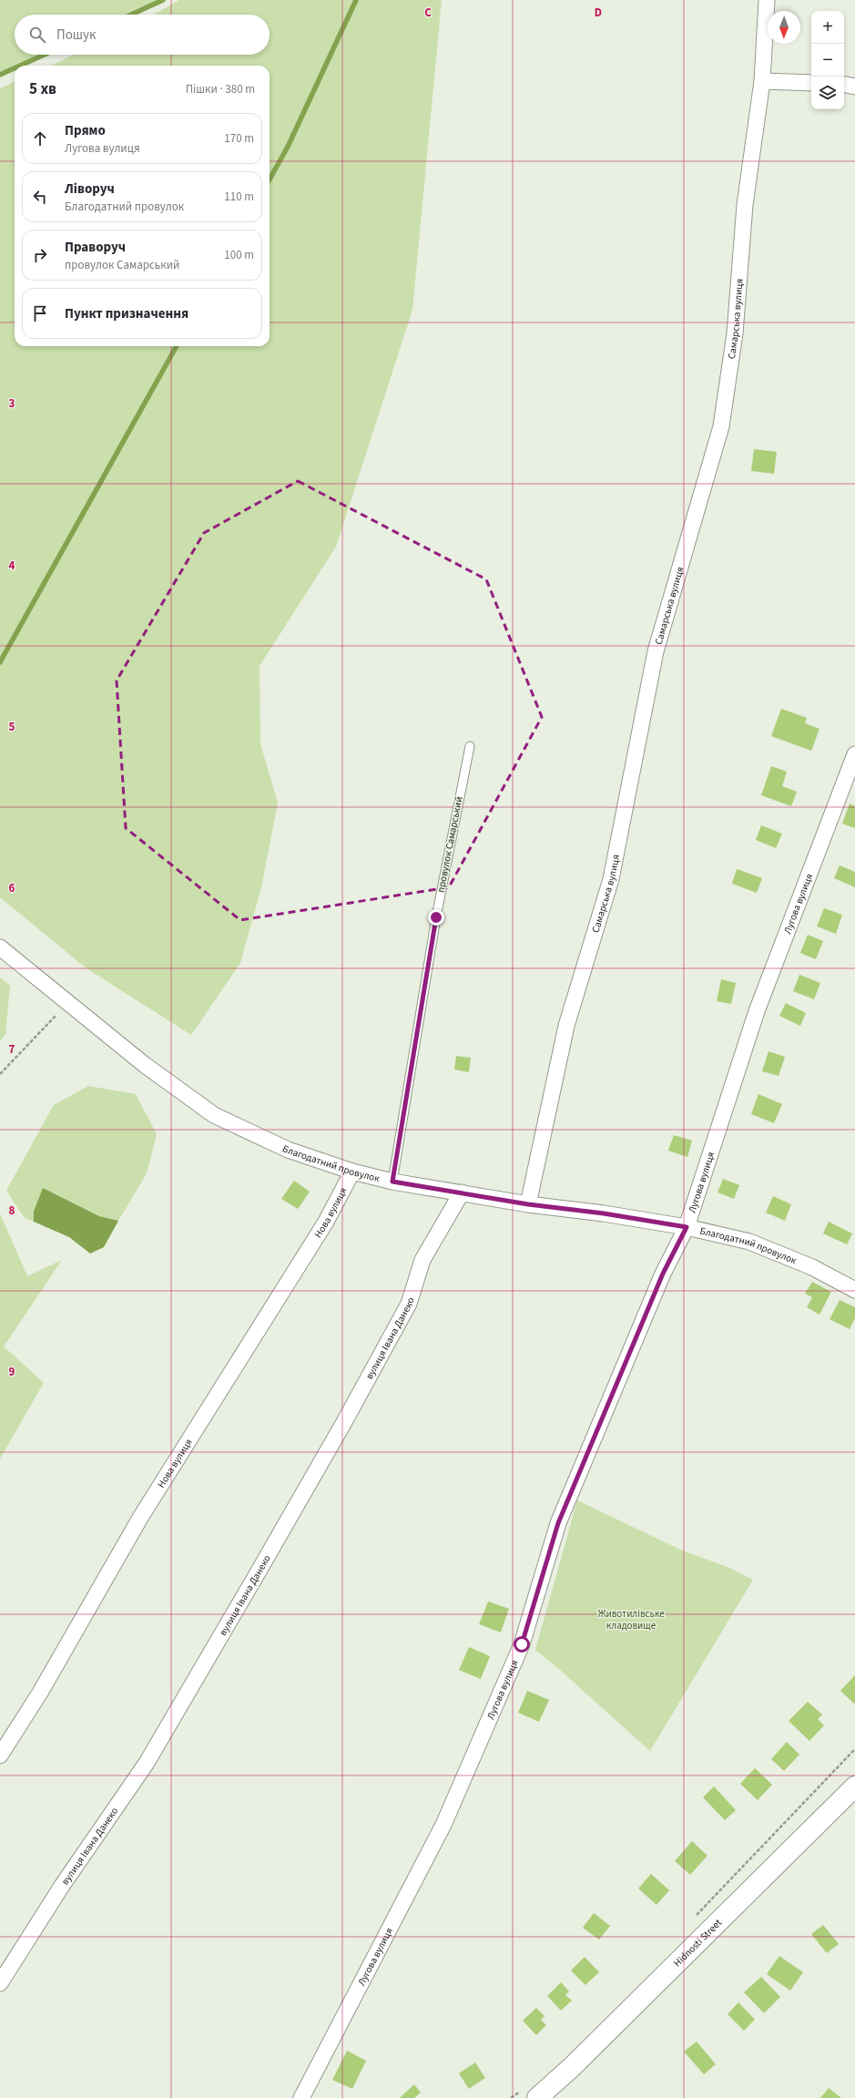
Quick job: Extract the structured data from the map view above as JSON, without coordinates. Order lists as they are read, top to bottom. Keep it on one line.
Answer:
{"streets":{"main road":["Hidnosti Street"],"street":["Самарська вулиця","Лугова вулиця","Благодатний провулок","Нова вулиця","вулиця Івана Данеко"],"lane":["провулок Самарський"]},"crossings":[["Самарська вулиця","Благодатний провулок"],["провулок Самарський","Благодатний провулок"],["Лугова вулиця","Благодатний провулок"],["Благодатний провулок","Нова вулиця"],["Благодатний провулок","вулиця Івана Данеко"]],"parks":["Животилівське кладовище"],"north":"bottom","page":{"map_buttons":["+","−"],"search":"Пошук","heading":["5 хв","Пішки · 380 m"],"list":[["Прямо","Лугова вулиця","170 m"],["Ліворуч","Благодатний провулок","110 m"],["Праворуч","провулок Самарський","100 m"],"Пункт призначення"]},"grid":{"columns":["C","D"],"rows":["3","4","5","6","7","8","9"]}}
